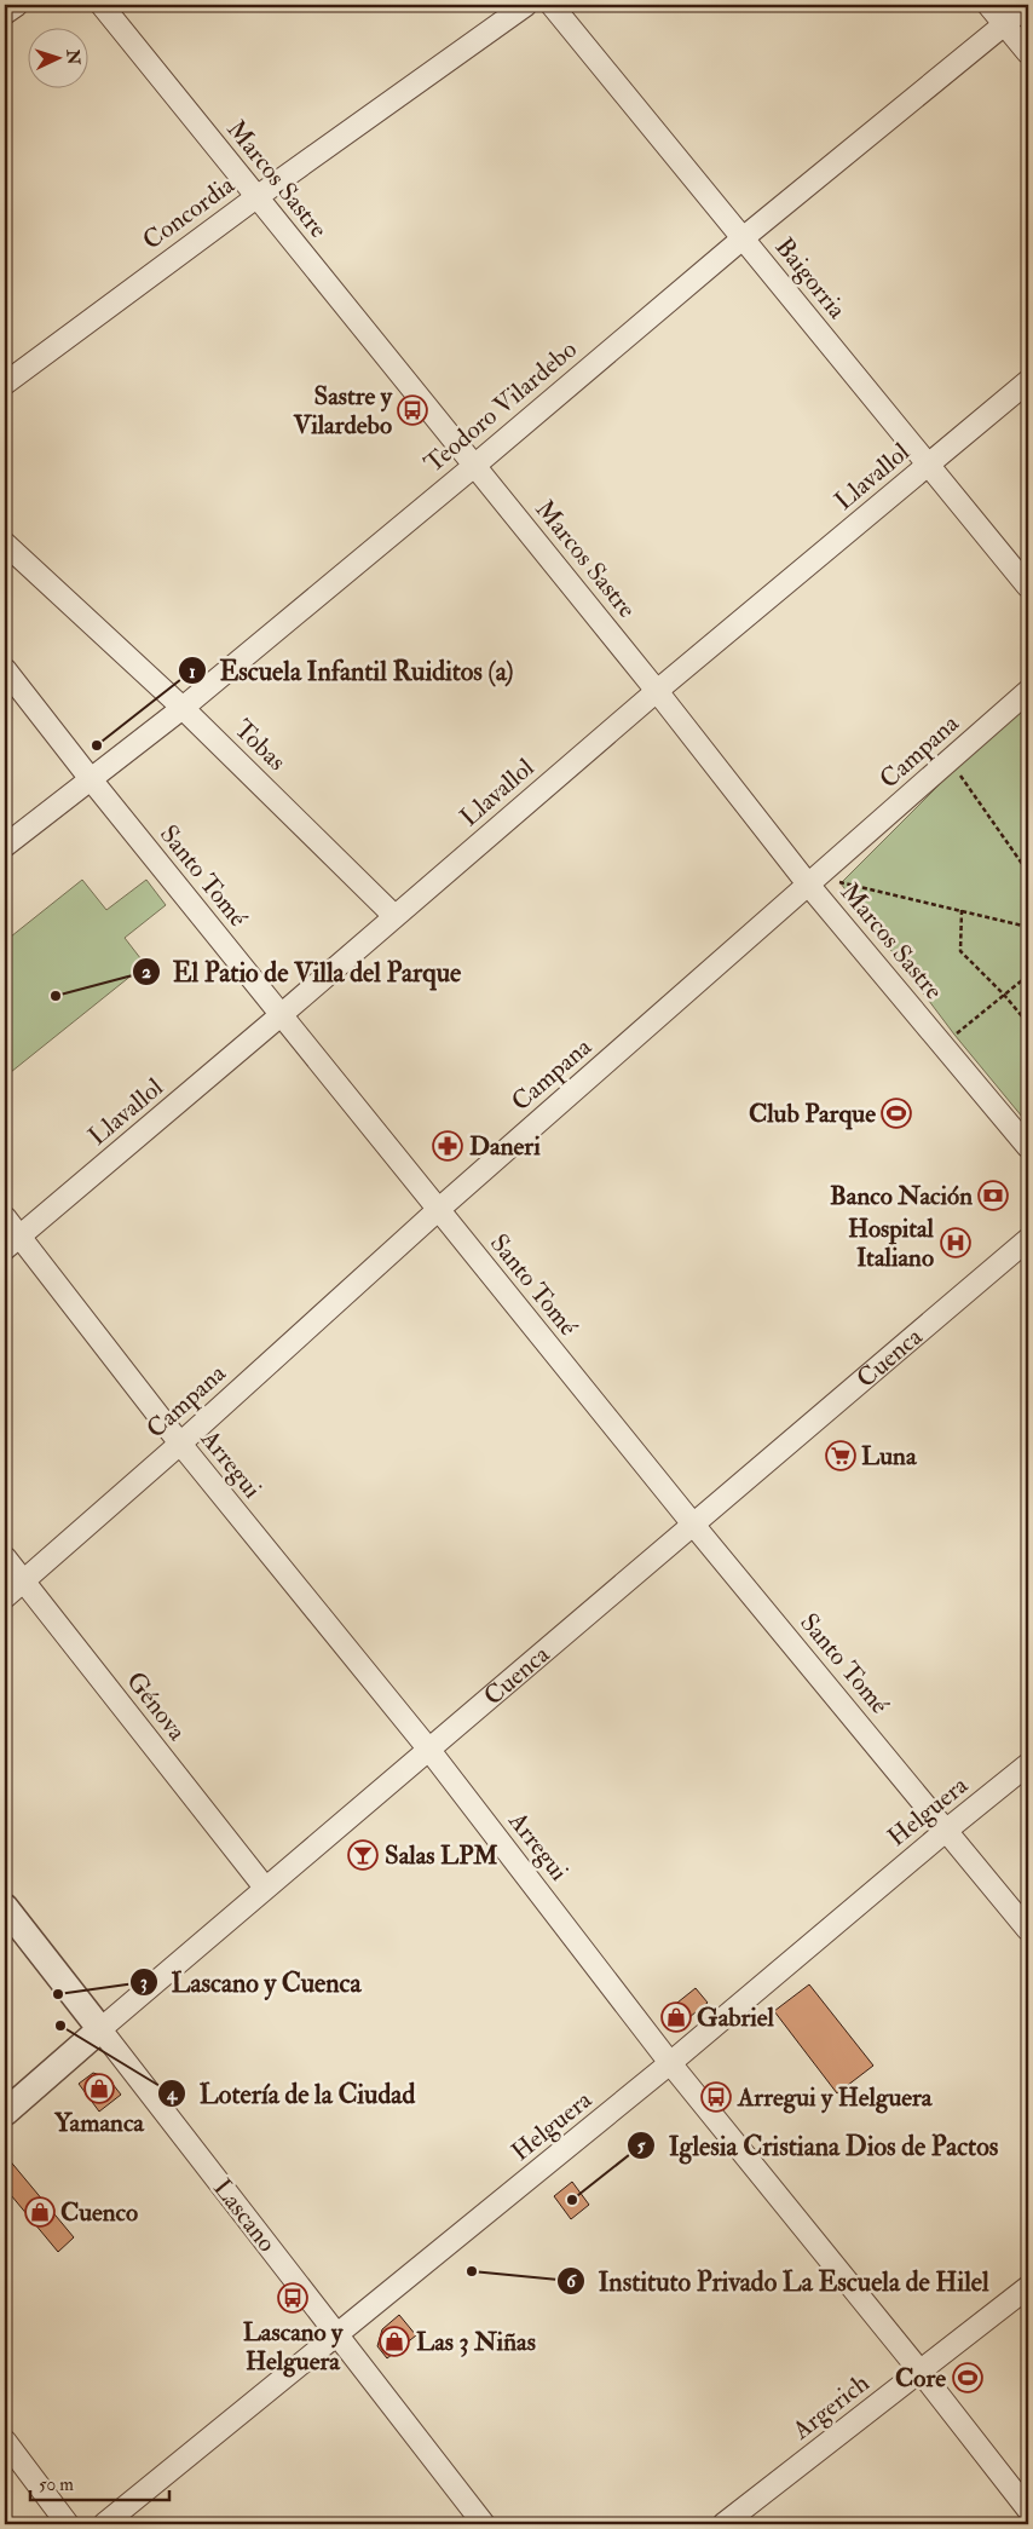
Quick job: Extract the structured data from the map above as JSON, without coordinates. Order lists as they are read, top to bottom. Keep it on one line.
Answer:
{"streets":{"street":["Marcos Sastre","Concordia","Baigorria","Teodoro Vilardebo","Llavallol","Tobas","Campana","Santo Tomé","Cuenca","Arregui","Génova","Helguera","Lascano","Argerich"]},"crossings":[["Marcos Sastre","Concordia"],["Marcos Sastre","Teodoro Vilardebo"],["Marcos Sastre","Llavallol"],["Marcos Sastre","Campana"],["Baigorria","Teodoro Vilardebo"],["Baigorria","Llavallol"],["Teodoro Vilardebo","Tobas"],["Teodoro Vilardebo","Santo Tomé"],["Llavallol","Tobas"],["Llavallol","Santo Tomé"],["Llavallol","Arregui"],["Campana","Santo Tomé"],["Campana","Arregui"],["Campana","Génova"],["Santo Tomé","Cuenca"],["Santo Tomé","Helguera"],["Cuenca","Arregui"],["Cuenca","Génova"],["Cuenca","Lascano"],["Arregui","Helguera"],["Arregui","Argerich"],["Helguera","Lascano"]],"places":{"bus stop":["Sastre y Vilardebo","Arregui y Helguera","Lascano y Helguera"],"other":["Escuela Infantil Ruiditos (a)","El Patio de Villa del Parque","Lascano y Cuenca","Lotería de la Ciudad","Iglesia Cristiana Dios de Pactos","Instituto Privado La Escuela de Hilel"],"sports":["Club Parque","Core"],"pharmacy":["Daneri"],"bank":["Banco Nación"],"hospital":["Hospital Italiano"],"supermarket":["Luna"],"bar":["Salas LPM"],"shop":["Gabriel","Yamanca","Cuenco","Las 3 Niñas"]},"scale_bar":"50 m","north":"right"}
